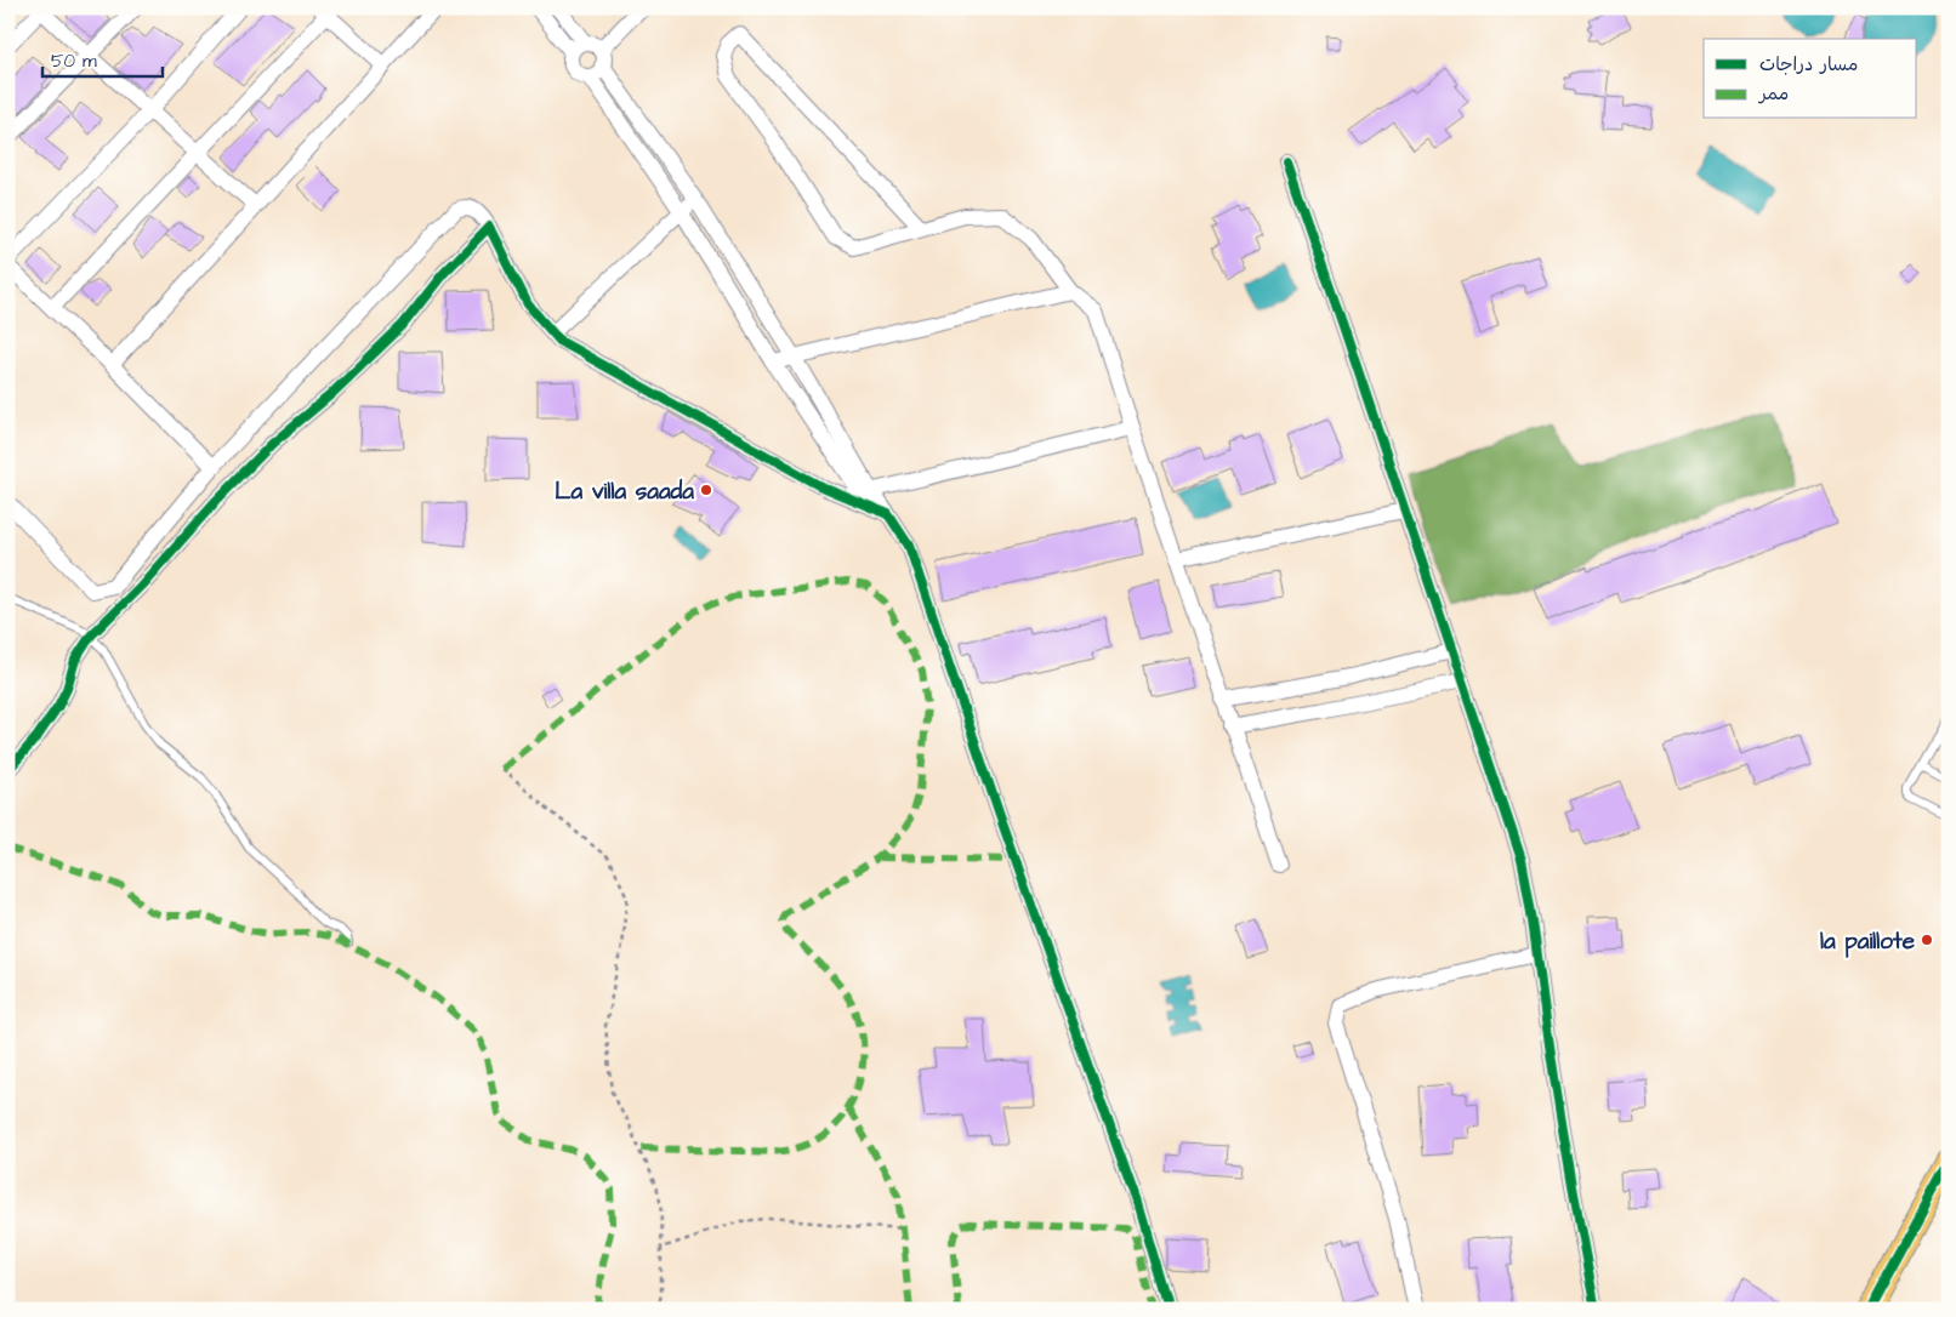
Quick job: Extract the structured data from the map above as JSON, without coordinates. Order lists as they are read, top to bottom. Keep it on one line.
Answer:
{"places":["La villa saada","la paillote"],"legend":["مسار دراجات","ممر"],"scale_bar":"50 m"}
